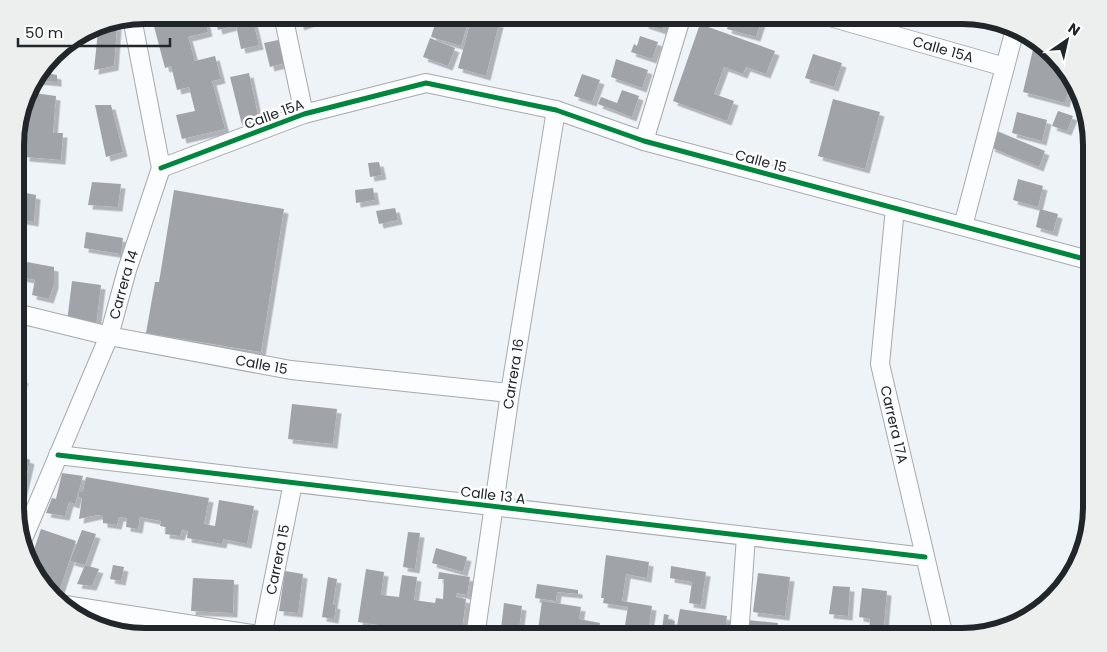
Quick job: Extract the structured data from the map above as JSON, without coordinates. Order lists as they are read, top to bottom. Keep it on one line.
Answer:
{"streets":{"street":["Calle 15A","Calle 15","Carrera 14","Carrera 16","Carrera 17A","Calle 13 A","Carrera 15"]},"crossings":[["Calle 15A","Calle 15"],["Calle 15A","Carrera 14"],["Calle 15","Carrera 14"],["Calle 15","Carrera 16"],["Calle 15","Carrera 17A"],["Carrera 14","Calle 13 A"],["Carrera 16","Calle 13 A"],["Carrera 17A","Calle 13 A"],["Calle 13 A","Carrera 15"]],"scale_bar":"50 m","north":"top right"}
